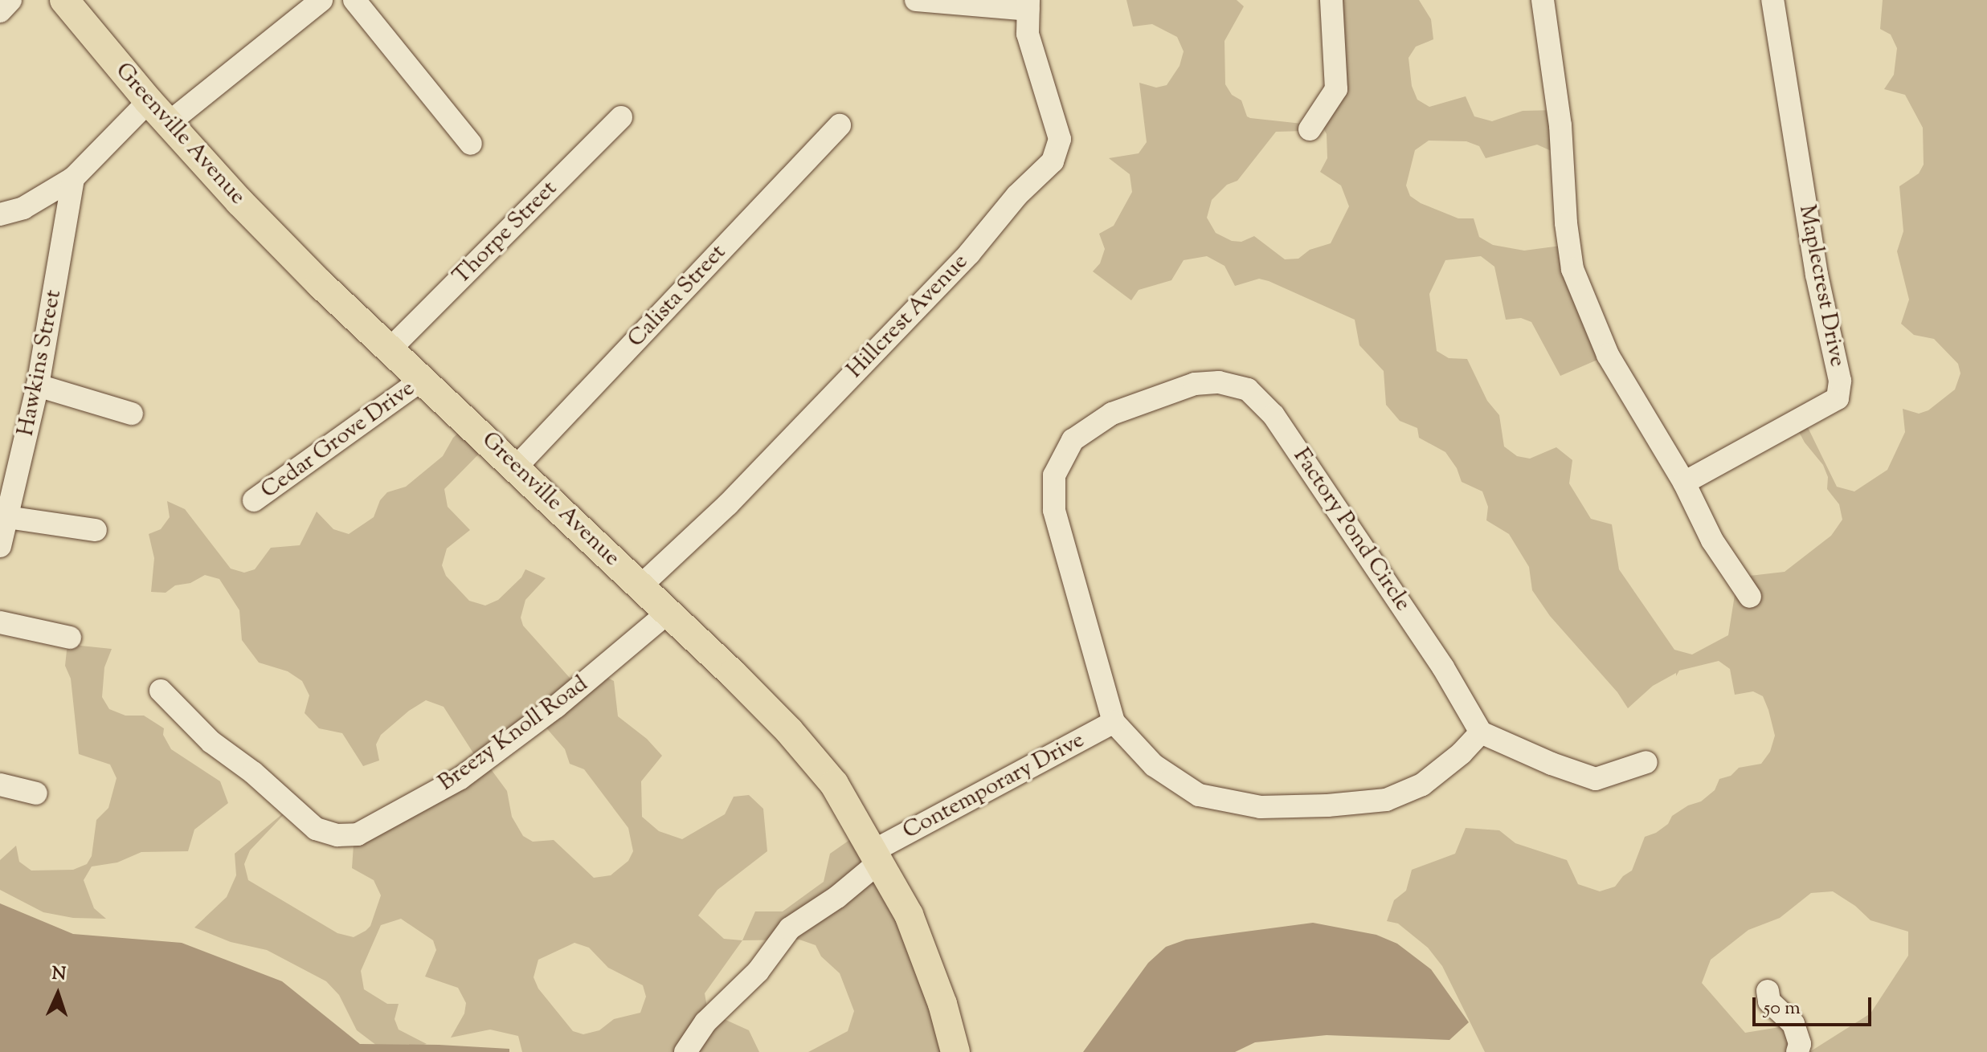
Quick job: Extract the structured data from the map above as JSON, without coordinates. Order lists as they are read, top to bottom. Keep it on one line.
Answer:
{"streets":{"main road":["Greenville Avenue"],"street":["Thorpe Street","Maplecrest Drive","Calista Street","Hillcrest Avenue","Hawkins Street","Cedar Grove Drive","Factory Pond Circle","Breezy Knoll Road","Contemporary Drive"]},"crossings":[["Greenville Avenue","Thorpe Street"],["Greenville Avenue","Calista Street"],["Greenville Avenue","Hillcrest Avenue"],["Greenville Avenue","Cedar Grove Drive"],["Greenville Avenue","Breezy Knoll Road"],["Greenville Avenue","Contemporary Drive"],["Factory Pond Circle","Contemporary Drive"]],"scale_bar":"50 m","north":"top"}
